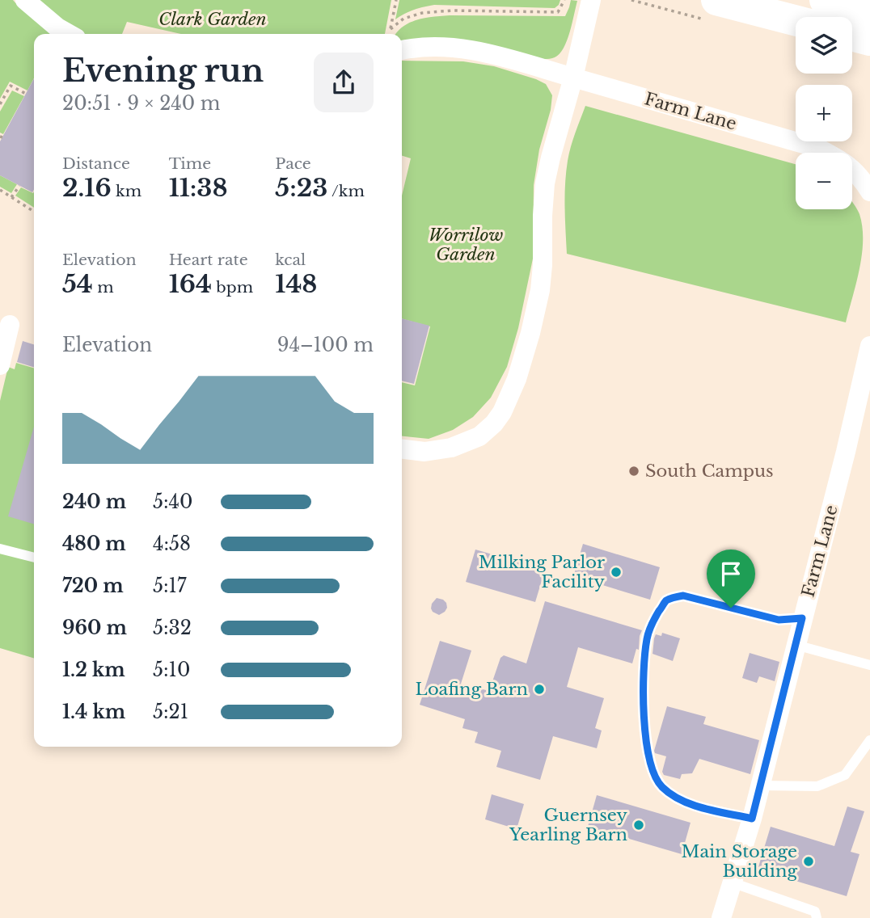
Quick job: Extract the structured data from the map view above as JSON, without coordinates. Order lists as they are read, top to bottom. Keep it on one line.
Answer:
{"streets":{"street":["Farm Lane"]},"parks":["Clark Garden","Worrilow Garden"],"places":["South Campus","Milking Parlor Facility","Loafing Barn","Guernsey Yearling Barn","Main Storage Building"],"page":{"map_buttons":["+","−"],"heading":["Evening run","20:51 · 9 × 240 m"],"stats":[["Distance","2.16 km"],["Time","11:38"],["Pace","5:23 /km"],["Elevation","54 m"],["Heart rate","164 bpm"],["kcal","148"]],"chart":["Elevation","94–100 m"],"list":[{"name":"240 m","note":"5:40"},{"name":"480 m","note":"4:58"},{"name":"720 m","note":"5:17"},{"name":"960 m","note":"5:32"},{"name":"1.2 km","note":"5:10"},{"name":"1.4 km","note":"5:21"}]}}
